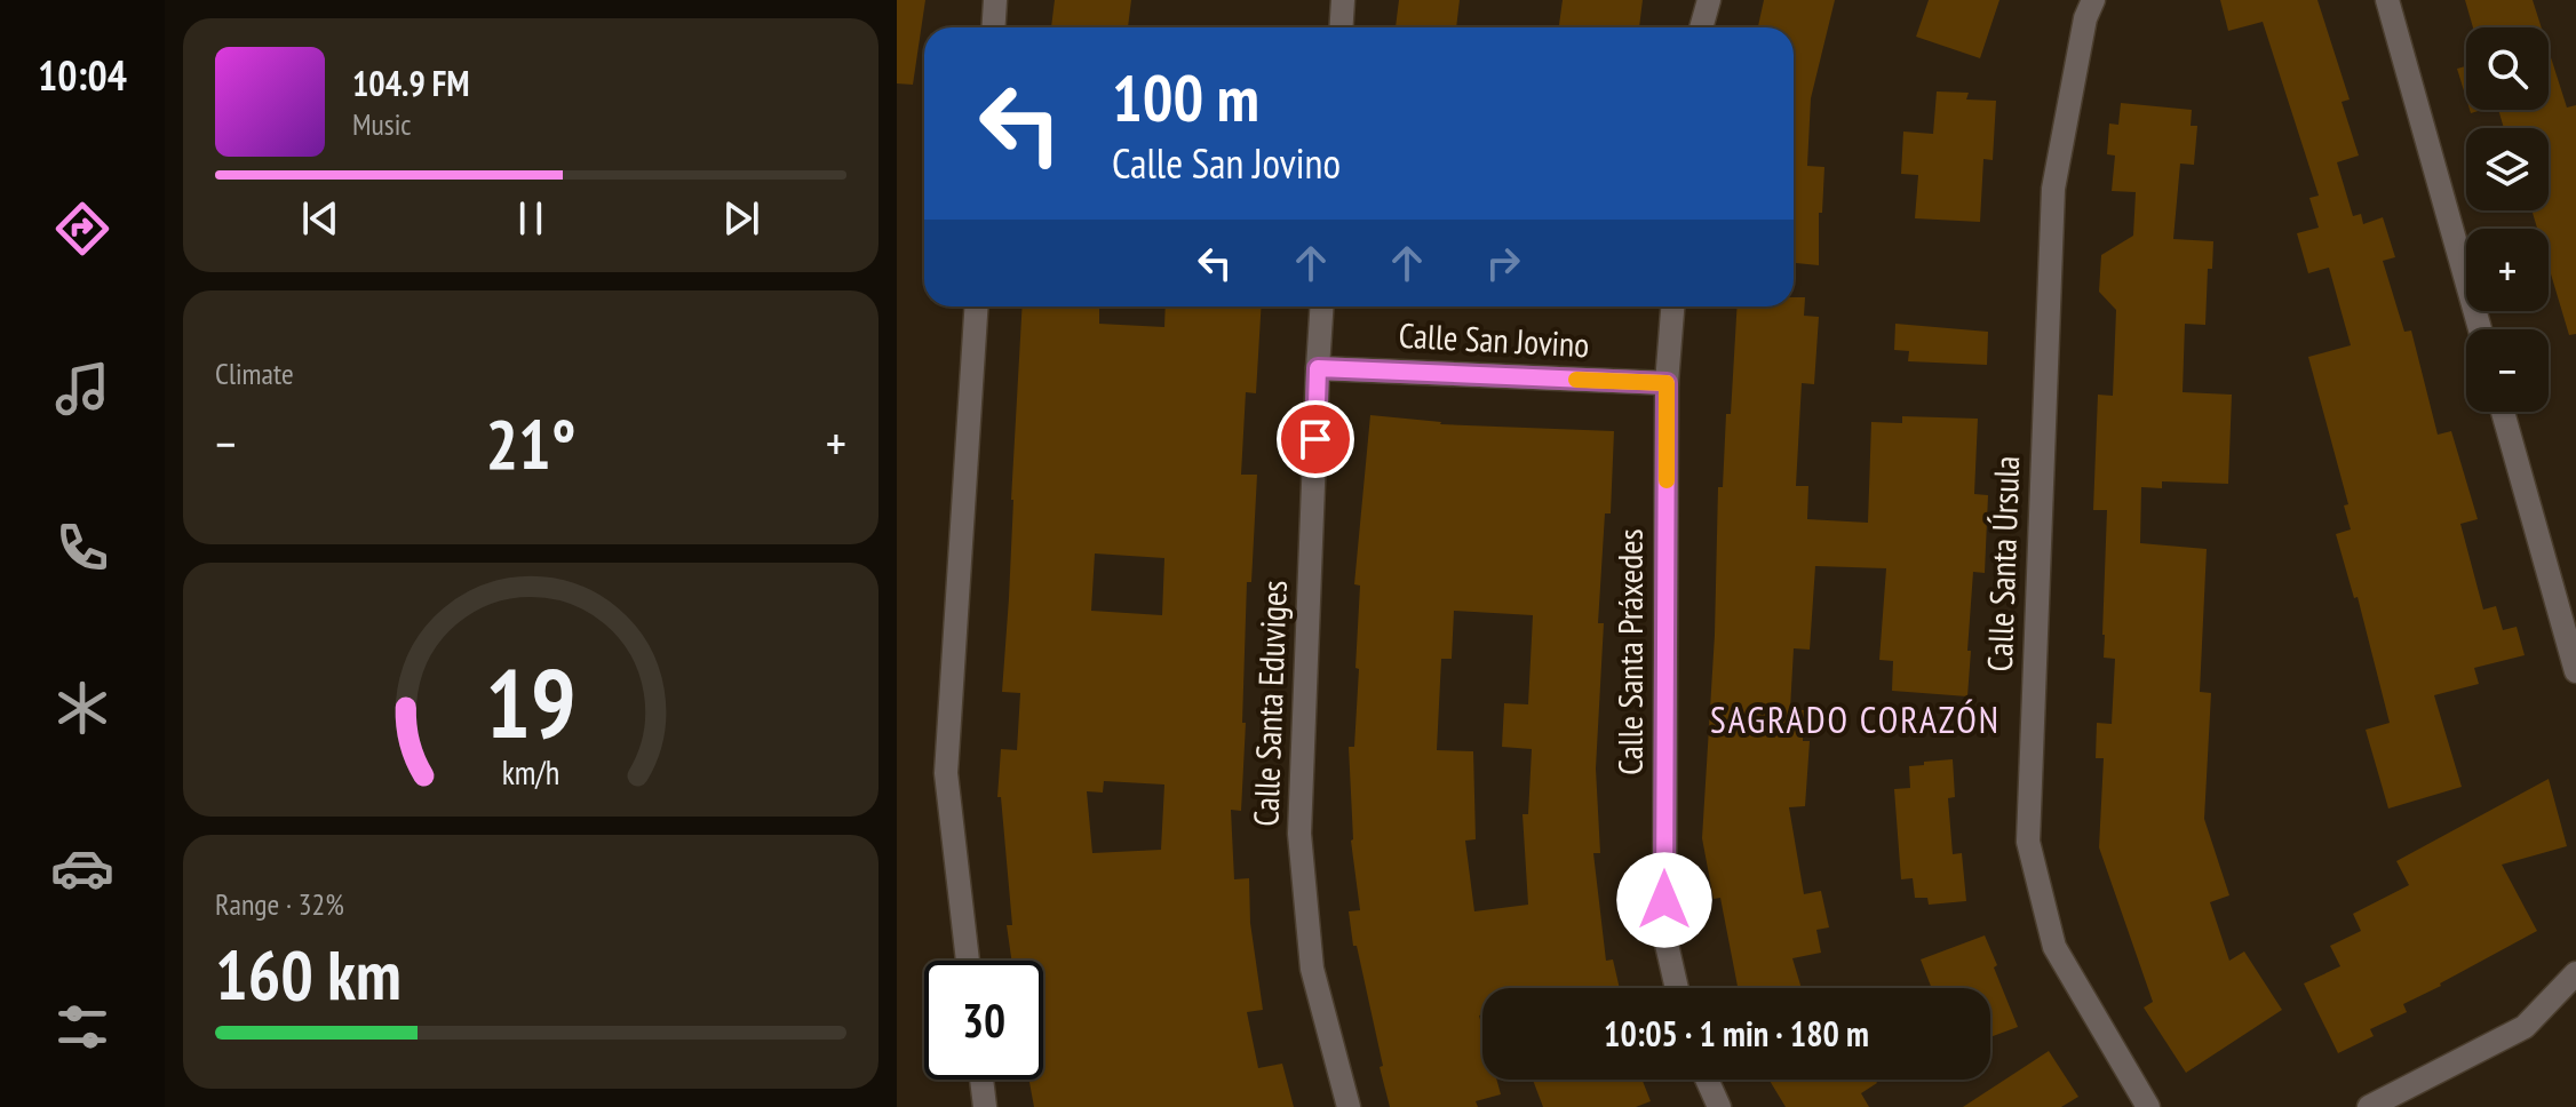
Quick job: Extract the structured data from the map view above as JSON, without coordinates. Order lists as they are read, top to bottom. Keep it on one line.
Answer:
{"streets":{"street":["Calle San Jovino","Calle Santa Úrsula","Calle Santa Práxedes","Calle Santa Eduviges"]},"crossings":[["Calle San Jovino","Calle Santa Práxedes"],["Calle San Jovino","Calle Santa Eduviges"]],"districts":["SAGRADO CORAZÓN"],"page":{"tabs":"10:04","map_buttons":["+","−"],"turn":["100 m","Calle San Jovino"],"song":["104.9 FM","Music"],"tile":["Climate",["Range · 32%","160 km"]],"heat":["−","21°","+"],"limit":"30","trip":"10:05 · 1 min · 180 m","gauge":["19","km/h"]}}
